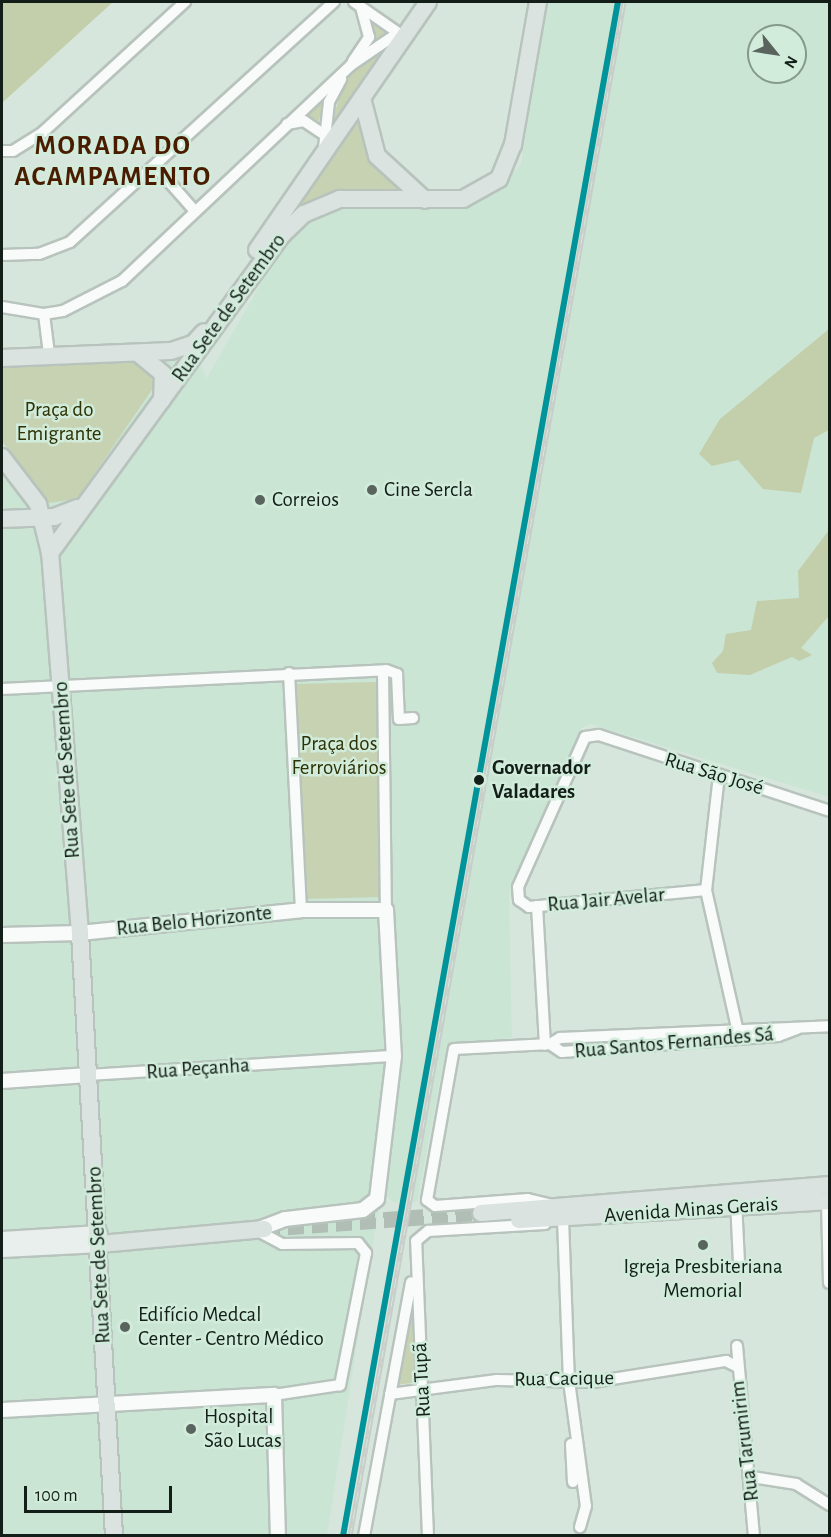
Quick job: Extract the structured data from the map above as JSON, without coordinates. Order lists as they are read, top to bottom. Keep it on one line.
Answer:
{"streets":{"main road":["Rua Sete de Setembro","Avenida Minas Gerais"],"street":["Rua São José","Rua Jair Avelar","Rua Belo Horizonte","Rua Santos Fernandes Sá","Rua Peçanha","Rua Cacique","Rua Tupã","Rua Tarumirim"]},"crossings":[["Rua Sete de Setembro","Rua Belo Horizonte"],["Rua Sete de Setembro","Rua Peçanha"],["Rua São José","Rua Jair Avelar"],["Rua Jair Avelar","Rua Santos Fernandes Sá"],["Rua Santos Fernandes Sá","Avenida Minas Gerais"],["Avenida Minas Gerais","Rua Tupã"],["Rua Cacique","Rua Tupã"],["Rua Cacique","Rua Tarumirim"]],"districts":["MORADA DO ACAMPAMENTO"],"parks":["Praça do Emigrante","Praça dos Ferroviários"],"places":["Cine Sercla","Correios","Governador Valadares","Igreja Presbiteriana Memorial","Edifício Medcal Center - Centro Médico","Hospital São Lucas"],"scale_bar":"100 m","north":"bottom right"}
